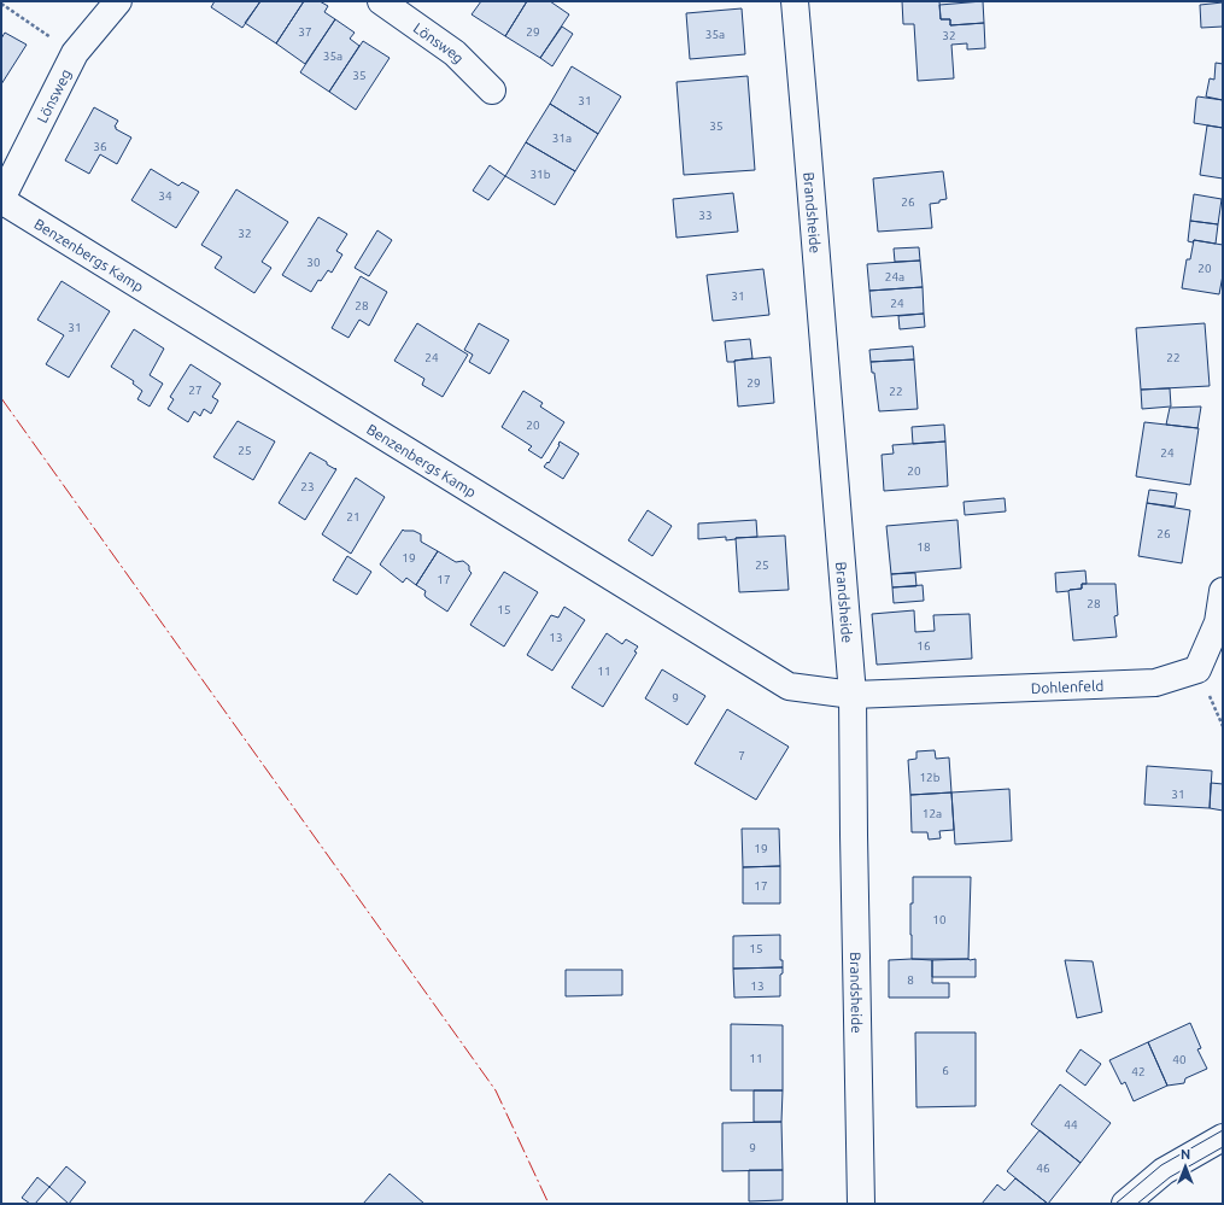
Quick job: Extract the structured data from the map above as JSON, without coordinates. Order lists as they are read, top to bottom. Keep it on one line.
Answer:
{"streets":{"street":["Lönsweg","Brandsheide","Benzenbergs Kamp","Dohlenfeld"]},"crossings":[["Lönsweg","Benzenbergs Kamp"],["Brandsheide","Benzenbergs Kamp"],["Brandsheide","Dohlenfeld"],["Benzenbergs Kamp","Dohlenfeld"]],"house_numbers":["37","29","35a","32","35a","35","31","35","31a","36","31b","34","26","33","32","30","20","24a","31","24","28","31","24","22","29","27","22","20","25","24","20","23","21","26","18","19","25","17","28","15","13","16","11","9","7","12b","31","12a","19","17","10","15","8","13","11","40","6","42","44","9","46"],"north":"top"}
